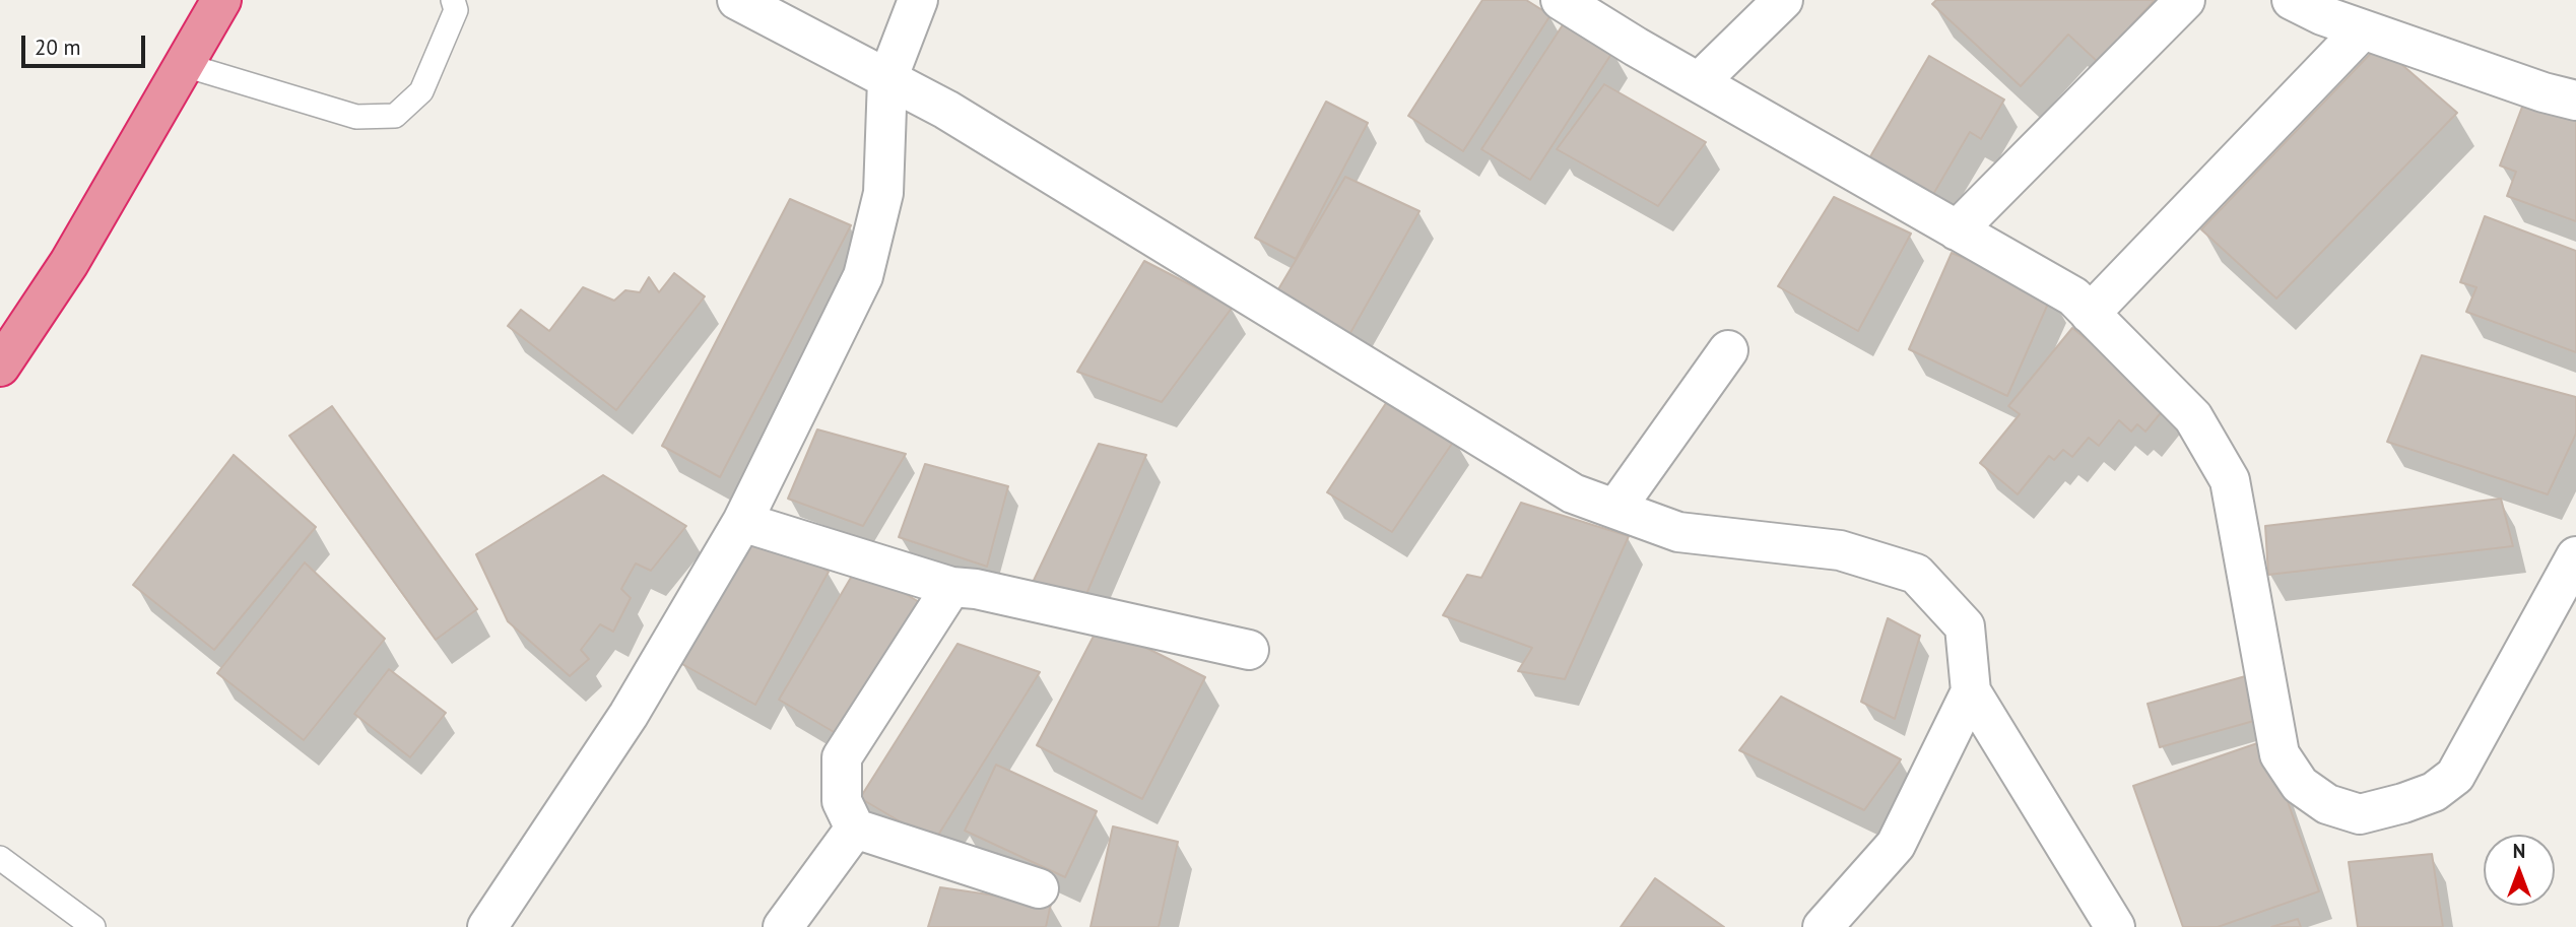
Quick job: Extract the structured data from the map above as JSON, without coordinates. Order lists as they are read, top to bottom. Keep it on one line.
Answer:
{"scale_bar":"20 m","north":"top"}
